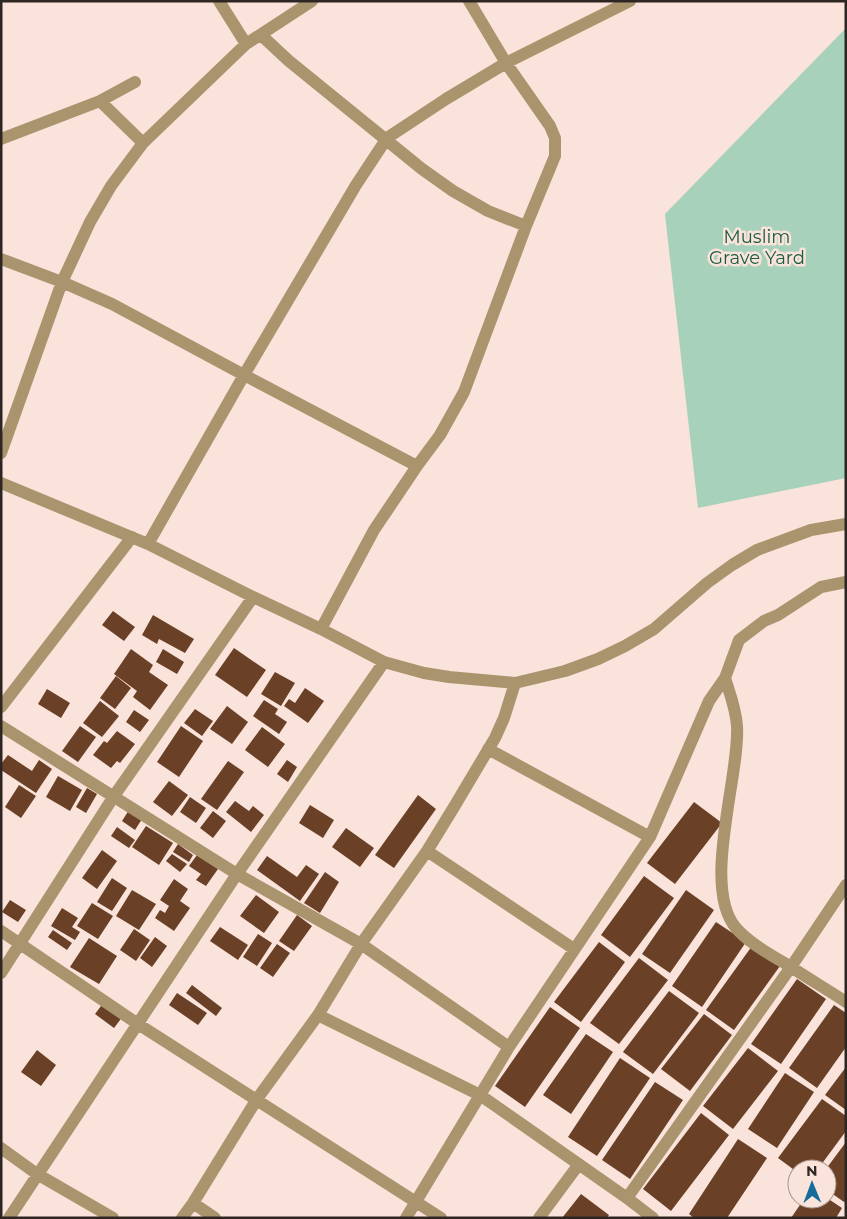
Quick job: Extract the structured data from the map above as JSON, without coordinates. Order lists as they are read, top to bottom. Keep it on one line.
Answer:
{"parks":["Muslim Grave Yard"],"north":"top"}
